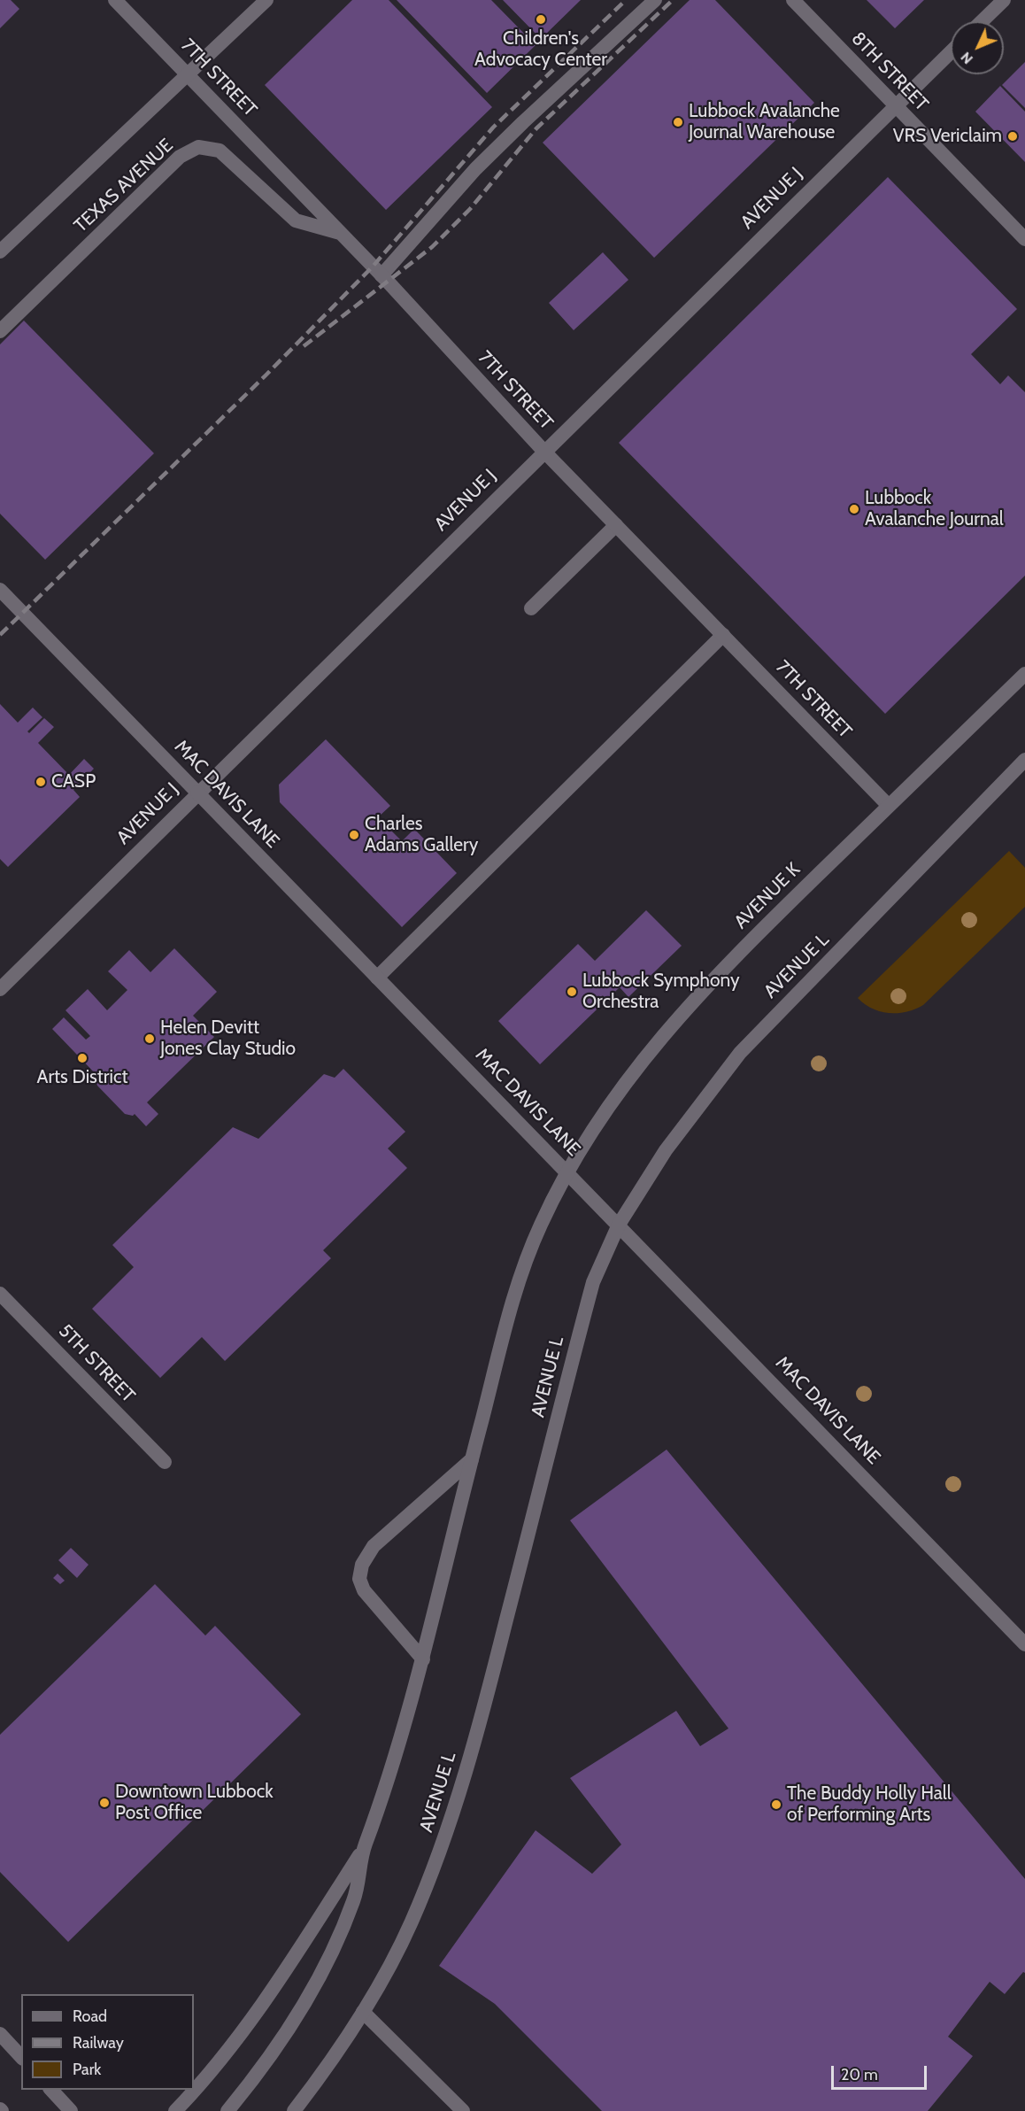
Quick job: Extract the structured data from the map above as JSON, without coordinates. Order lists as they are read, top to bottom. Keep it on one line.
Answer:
{"streets":{"street":["8TH STREET","7TH STREET","TEXAS AVENUE","AVENUE J","MAC DAVIS LANE","AVENUE K","AVENUE L","5TH STREET"]},"crossings":[["8TH STREET","AVENUE J"],["7TH STREET","TEXAS AVENUE"],["7TH STREET","AVENUE J"],["7TH STREET","AVENUE K"],["AVENUE J","MAC DAVIS LANE"],["MAC DAVIS LANE","AVENUE K"],["MAC DAVIS LANE","AVENUE L"]],"places":["Children's Advocacy Center","Lubbock Avalanche Journal Warehouse","VRS Vericlaim","Lubbock Avalanche Journal","CASP","Charles Adams Gallery","Lubbock Symphony Orchestra","Helen Devitt Jones Clay Studio","Arts District","Downtown Lubbock Post Office","The Buddy Holly Hall of Performing Arts"],"legend":["Road","Railway","Park"],"scale_bar":"20 m","north":"bottom left"}
